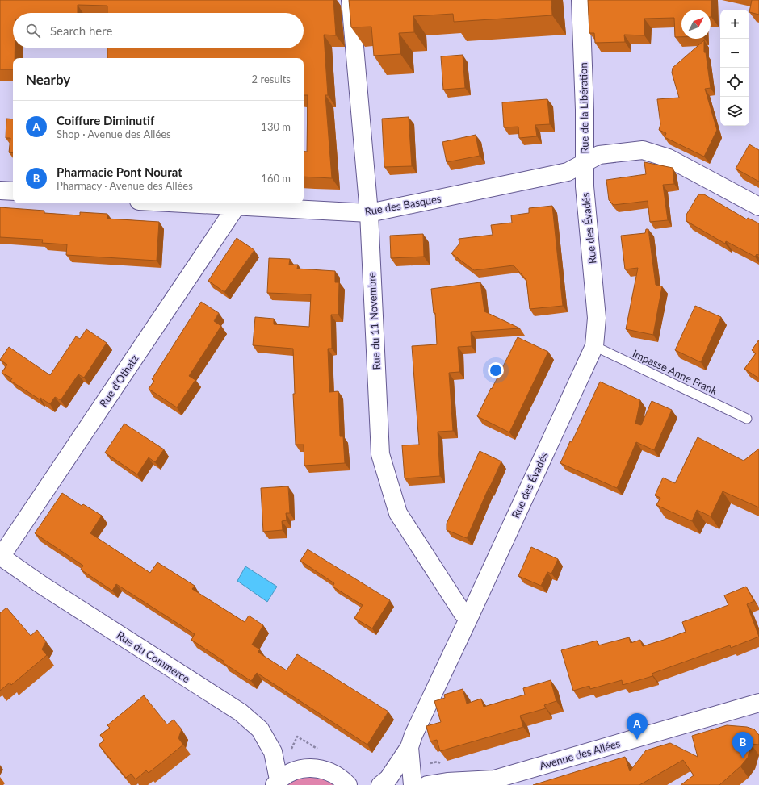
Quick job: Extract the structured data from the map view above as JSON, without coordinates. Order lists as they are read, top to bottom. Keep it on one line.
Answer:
{"streets":{"street":["Rue de la Libération","Rue des Basques","Rue des Évadés","Rue du 11 Novembre","Rue d'Othatz","Rue du Commerce","Avenue des Allées"],"lane":["Impasse Anne Frank"]},"crossings":[["Rue de la Libération","Rue des Basques"],["Rue de la Libération","Rue des Évadés"],["Rue des Basques","Rue des Évadés"],["Rue des Basques","Rue du 11 Novembre"],["Rue des Basques","Rue d'Othatz"],["Rue des Évadés","Rue du 11 Novembre"],["Rue des Évadés","Impasse Anne Frank"],["Rue d'Othatz","Rue du Commerce"]],"north":"top right","page":{"map_buttons":["+","−"],"search":"Search here","heading":["Nearby","2 results"],"list":[{"mark":"A","name":"Coiffure Diminutif","note":"Shop · Avenue des Allées","value":"130 m"},{"mark":"B","name":"Pharmacie Pont Nourat","note":"Pharmacy · Avenue des Allées","value":"160 m"}],"pins":["A","B"]}}
